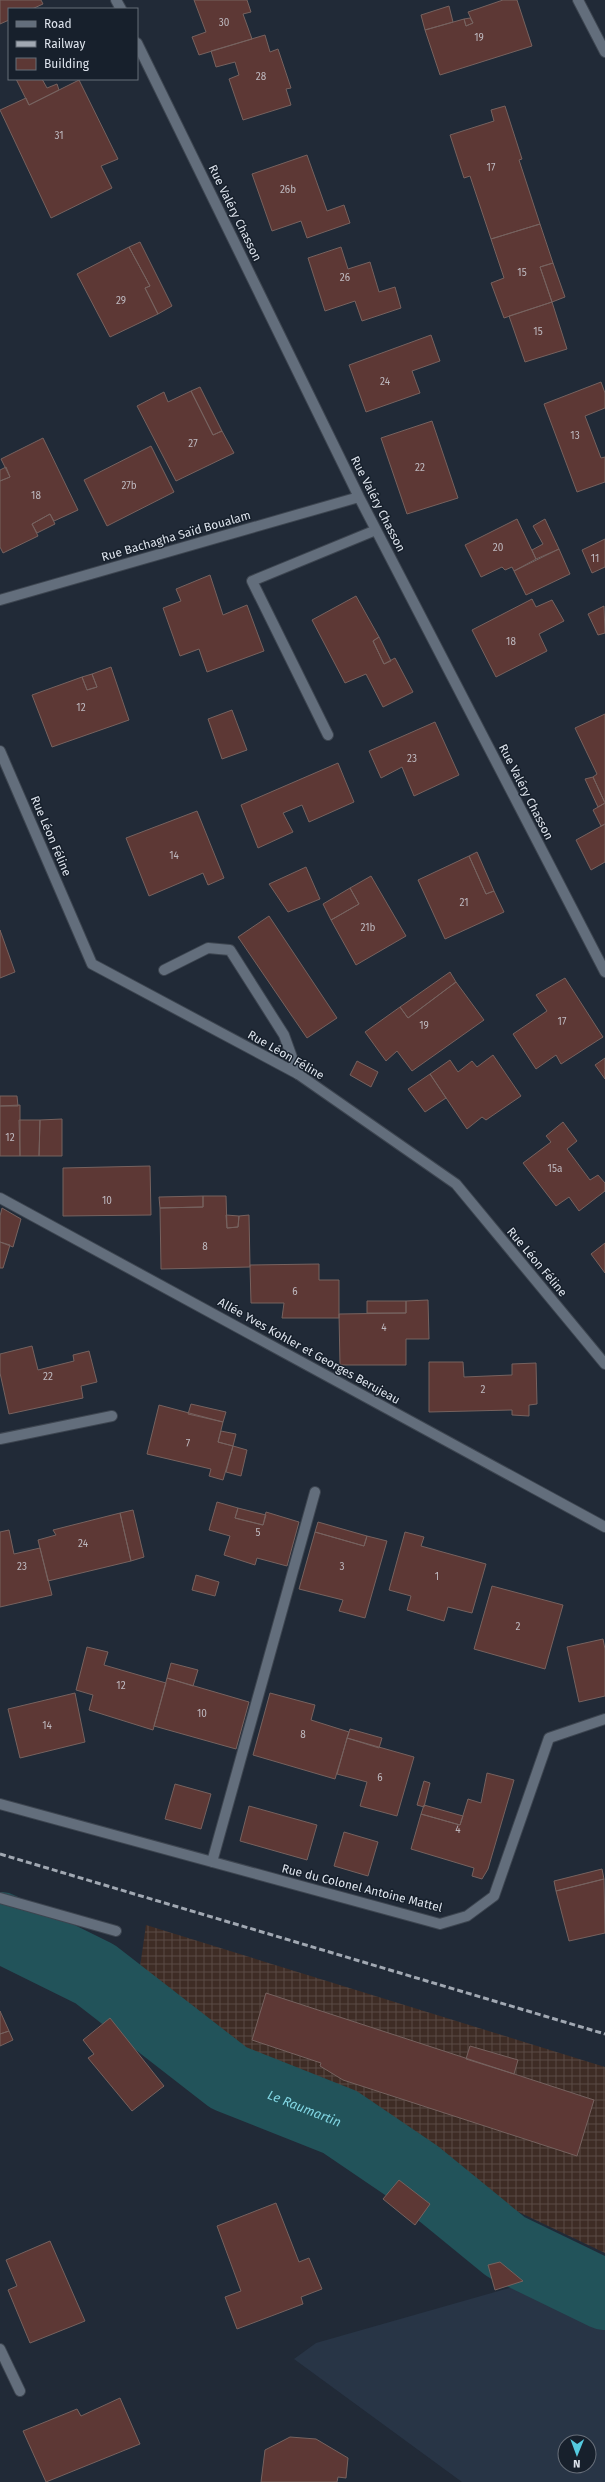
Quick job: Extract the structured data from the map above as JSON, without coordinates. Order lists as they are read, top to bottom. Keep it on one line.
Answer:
{"streets":{"street":["Rue Valéry Chasson","Rue Bachagha Saïd Boualam","Rue Léon Féline","Allée Yves Kohler et Georges Berujeau","Rue du Colonel Antoine Mattel"]},"crossings":[["Rue Valéry Chasson","Rue Bachagha Saïd Boualam"]],"water":["Le Raumartin"],"house_numbers":["30","19","28","31","17","26b","15","26","29","15","24","13","27","22","27b","18","20","11","18","12","23","14","21","21b","17","19","12","15a","10","8","6","4","22","2","7","5","24","23","3","1","2","12","10","14","8","6","4"],"legend":["Road","Railway","Building"],"north":"bottom"}
